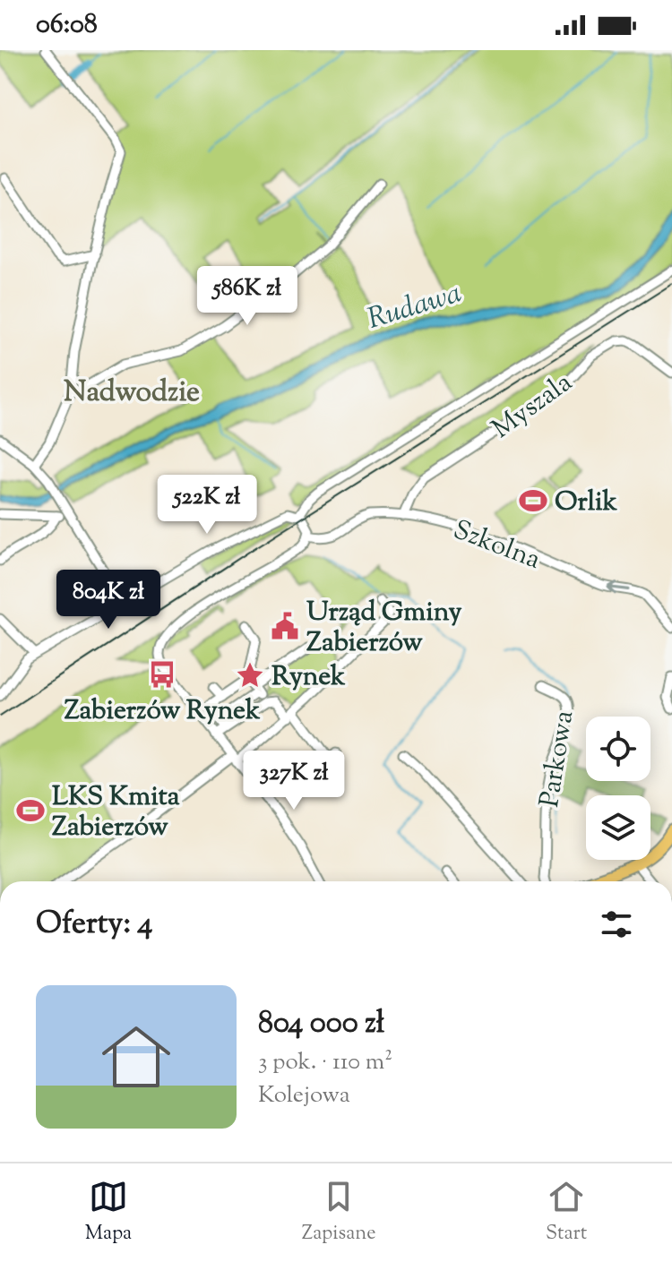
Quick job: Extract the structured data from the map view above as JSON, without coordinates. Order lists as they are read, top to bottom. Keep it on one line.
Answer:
{"streets":{"street":["Myszala","Szkolna","Parkowa"]},"crossings":[["Myszala","Szkolna"]],"one_way":["Szkolna"],"districts":["Nadwodzie"],"water":["Rudawa"],"places":{"sports":["Orlik","LKS Kmita Zabierzów"],"public building":["Urząd Gminy Zabierzów"],"bus stop":["Zabierzów Rynek"],"place":["Rynek"]},"page":{"status":"06:08","price":["586K zł","522K zł","804K zł","327K zł"],"heading":"Oferty: 4","list":[{"name":"804 000 zł","note":"3 pok. · 110 m² · Kolejowa"}],"tabs":["Mapa","Zapisane","Start"]}}
